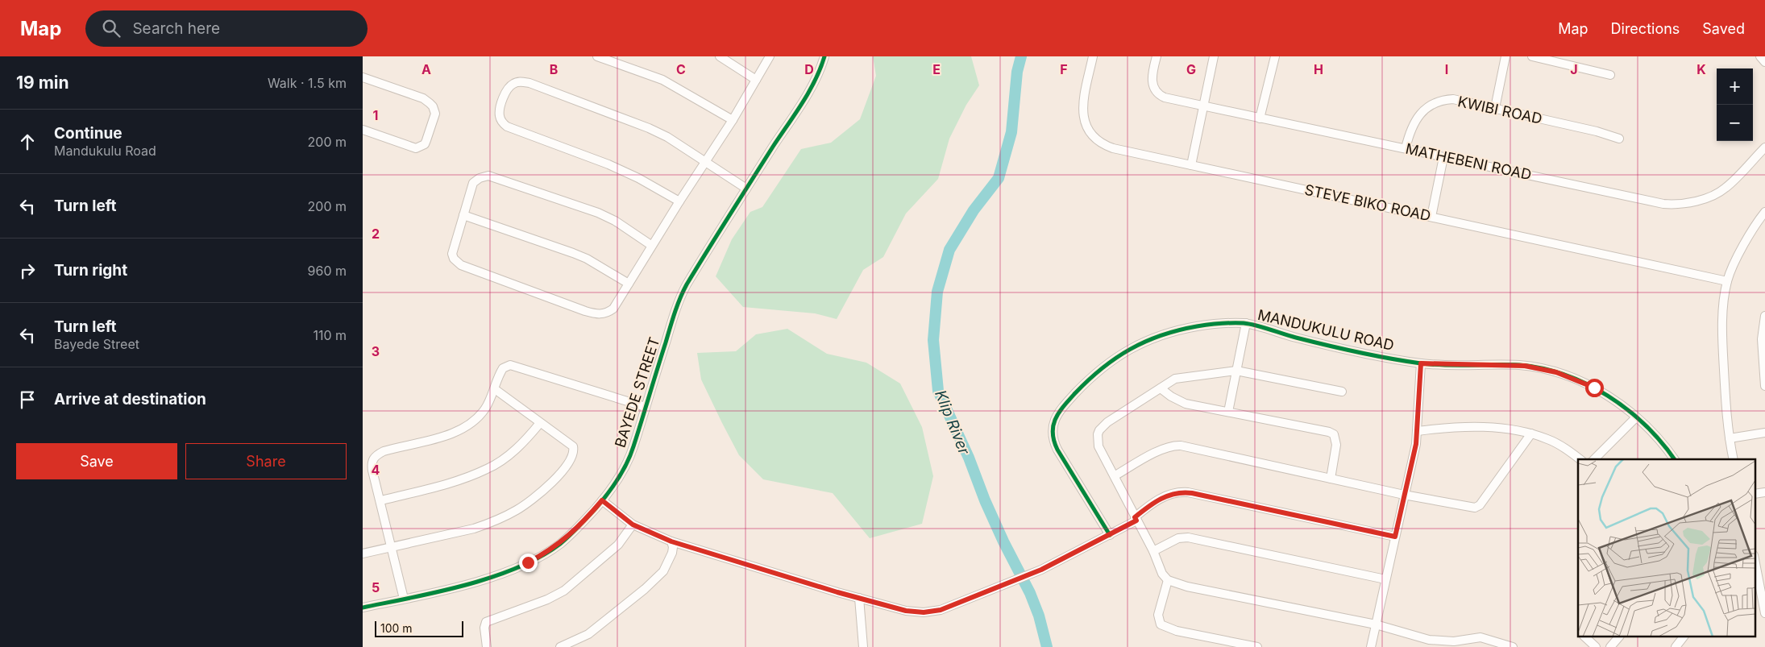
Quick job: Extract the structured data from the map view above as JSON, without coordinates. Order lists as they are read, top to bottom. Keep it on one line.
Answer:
{"streets":{"street":["KWIBI ROAD","MATHEBENI ROAD","STEVE BIKO ROAD","MANDUKULU ROAD","BAYEDE STREET"]},"crossings":[["KWIBI ROAD","MATHEBENI ROAD"]],"water":["Klip River"],"scale_bar":"100 m","page":{"header":"Map","search":"Search here","nav":["Map","Directions","Saved"],"heading":["19 min","Walk · 1.5 km"],"map_buttons":["+","−"],"list":[["Continue","Mandukulu Road","200 m"],["Turn left","200 m"],["Turn right","960 m"],["Turn left","Bayede Street","110 m"],"Arrive at destination"],"buttons":["Save","Share"],"scale":"100 m"},"grid":{"columns":["A","B","C","D","E","F","G","H","I","J","K"],"rows":["1","2","3","4","5"]}}
